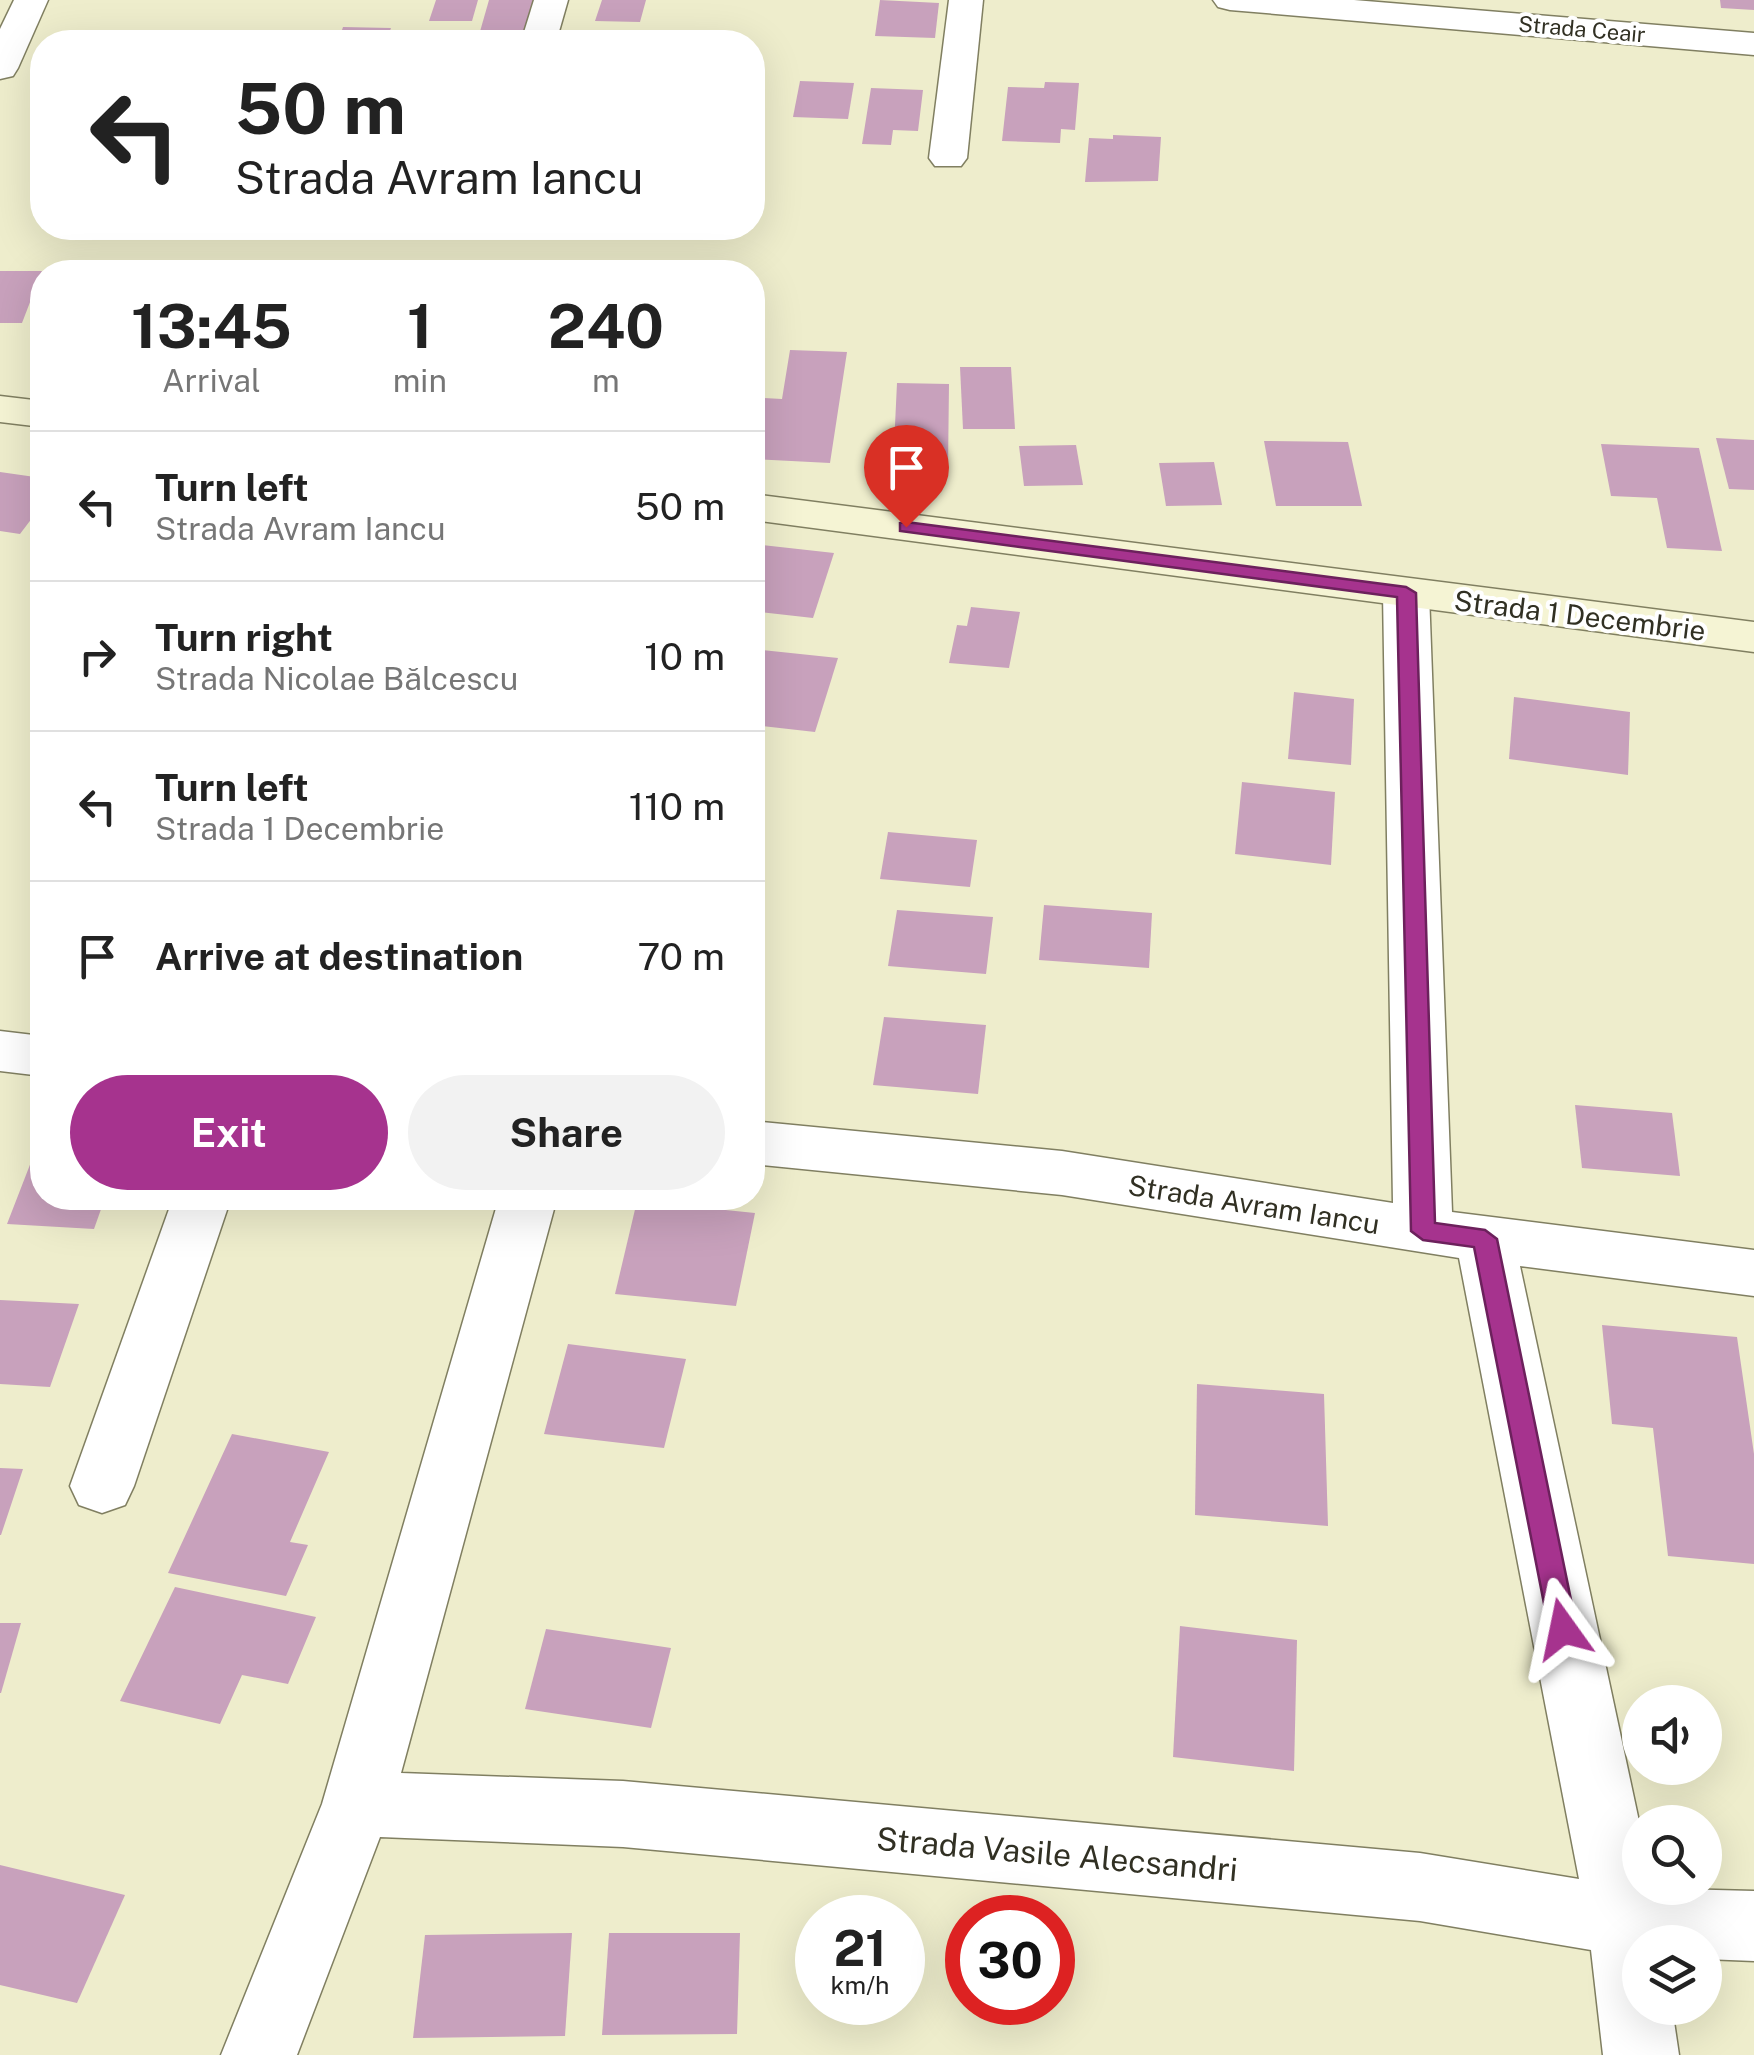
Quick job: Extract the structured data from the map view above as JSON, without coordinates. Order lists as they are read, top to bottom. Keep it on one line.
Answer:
{"streets":{"main road":["Strada 1 Decembrie"],"street":["Strada Ceair","Strada Avram Iancu","Strada Vasile Alecsandri"]},"page":{"turn":["50 m","Strada Avram Iancu"],"eta":["13:45","Arrival","1","min","240","m"],"list":[{"name":"Turn left","note":"Strada Avram Iancu","value":"50 m"},{"name":"Turn right","note":"Strada Nicolae Bălcescu","value":"10 m"},{"name":"Turn left","note":"Strada 1 Decembrie","value":"110 m"},{"name":"Arrive at destination","value":"70 m"}],"buttons":["Exit","Share"],"speed":"21 km/h","limit":"30"}}
